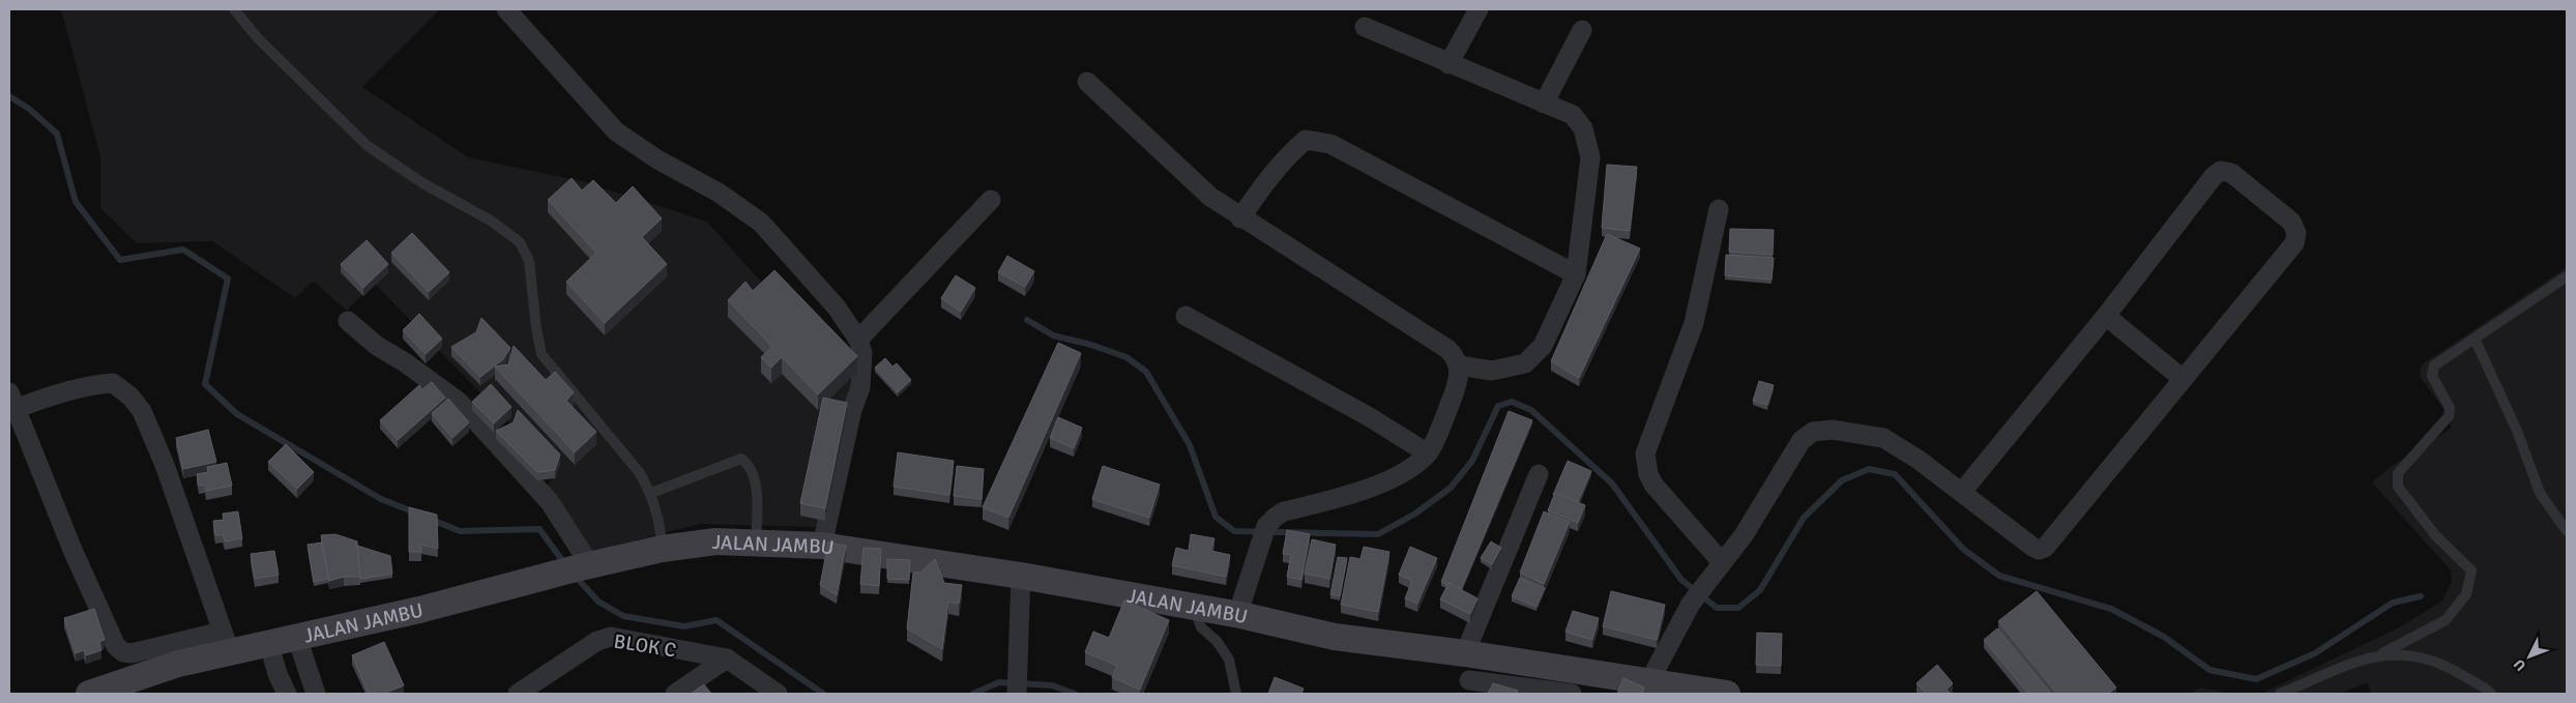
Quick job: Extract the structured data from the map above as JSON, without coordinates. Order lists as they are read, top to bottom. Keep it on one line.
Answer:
{"streets":{"street":["JALAN JAMBU","BLOK C"]},"north":"bottom left"}
